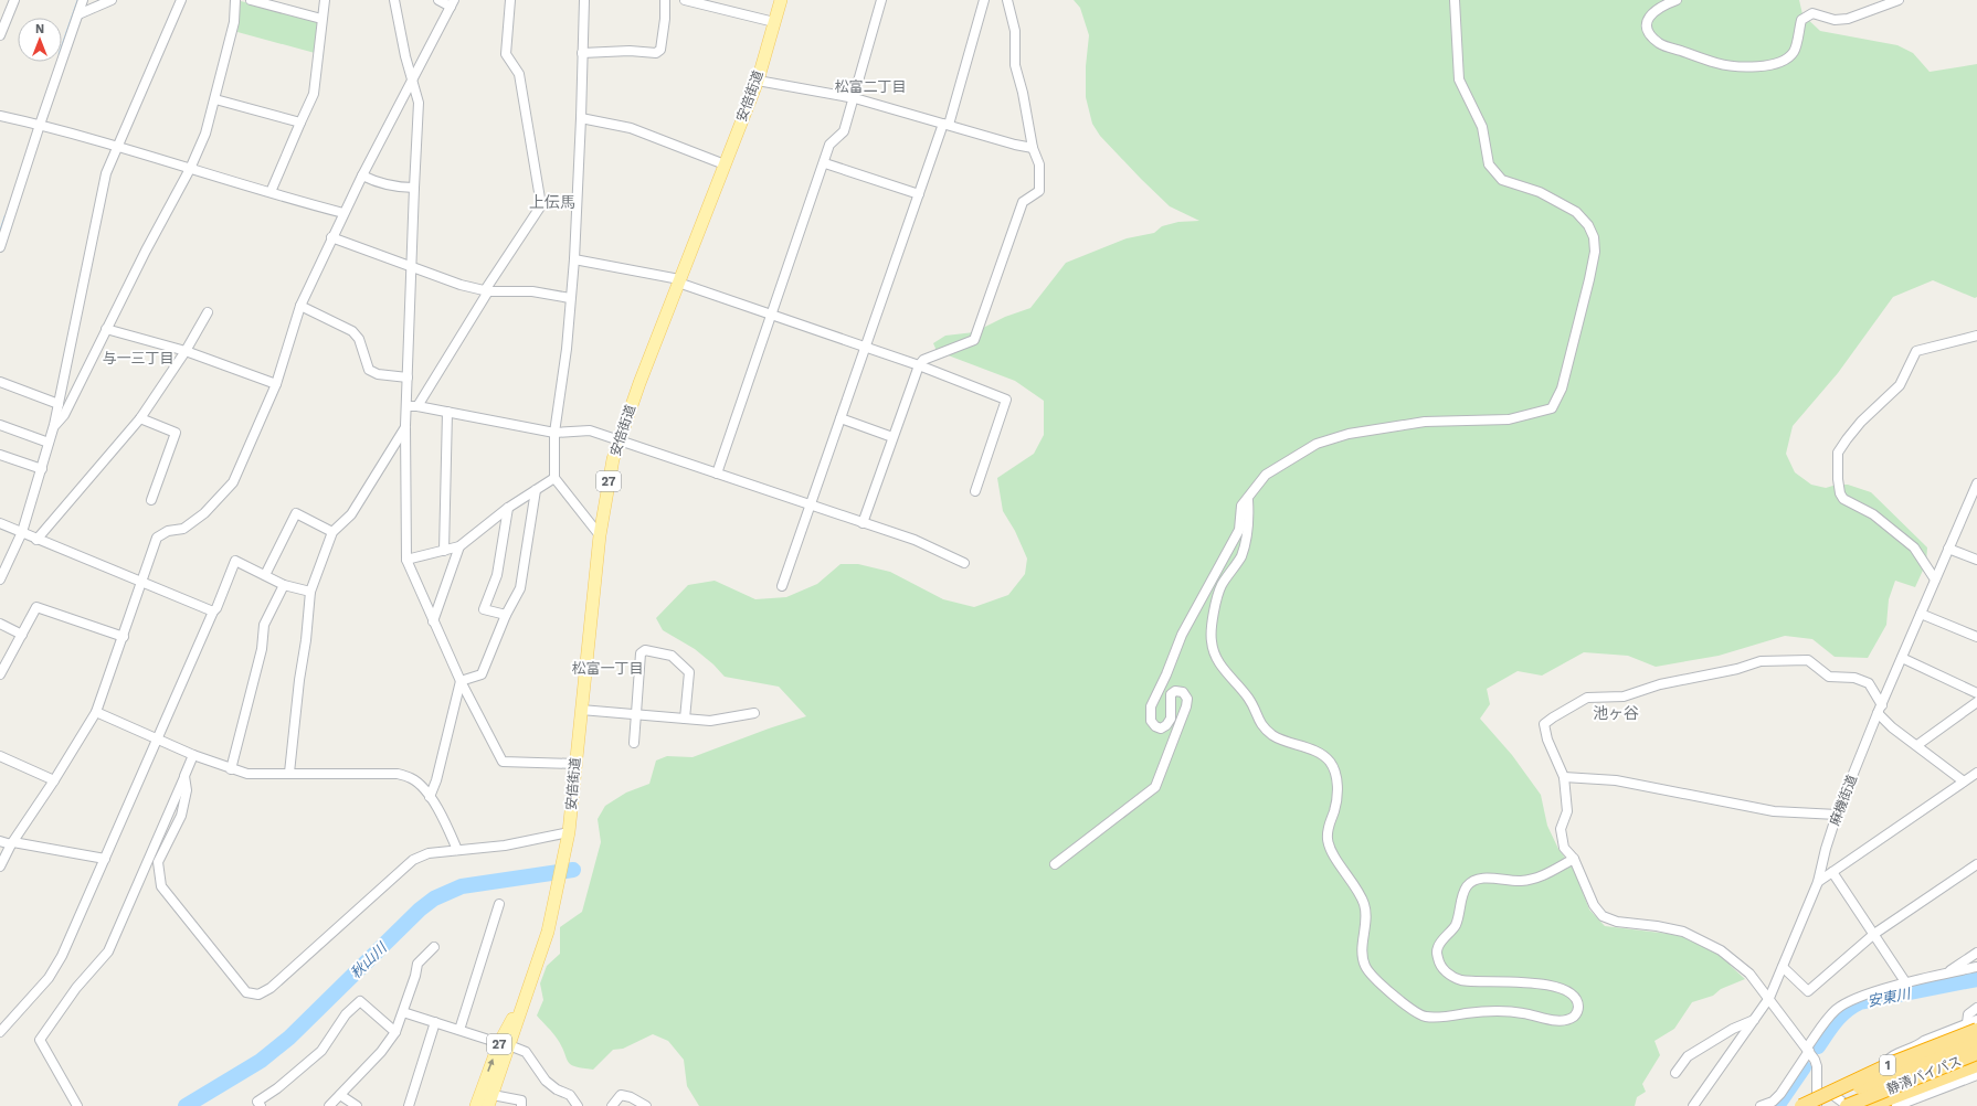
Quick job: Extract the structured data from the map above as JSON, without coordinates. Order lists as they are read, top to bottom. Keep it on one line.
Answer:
{"streets":{"highway":["1","静清バイパス"],"main road":["安倍街道","27"],"street":["麻機街道"]},"crossings":[["1","静清バイパス"]],"districts":["松富二丁目","上伝馬","与一三丁目","松富一丁目","池ヶ谷"],"water":["秋山川","安東川"],"north":"top"}
